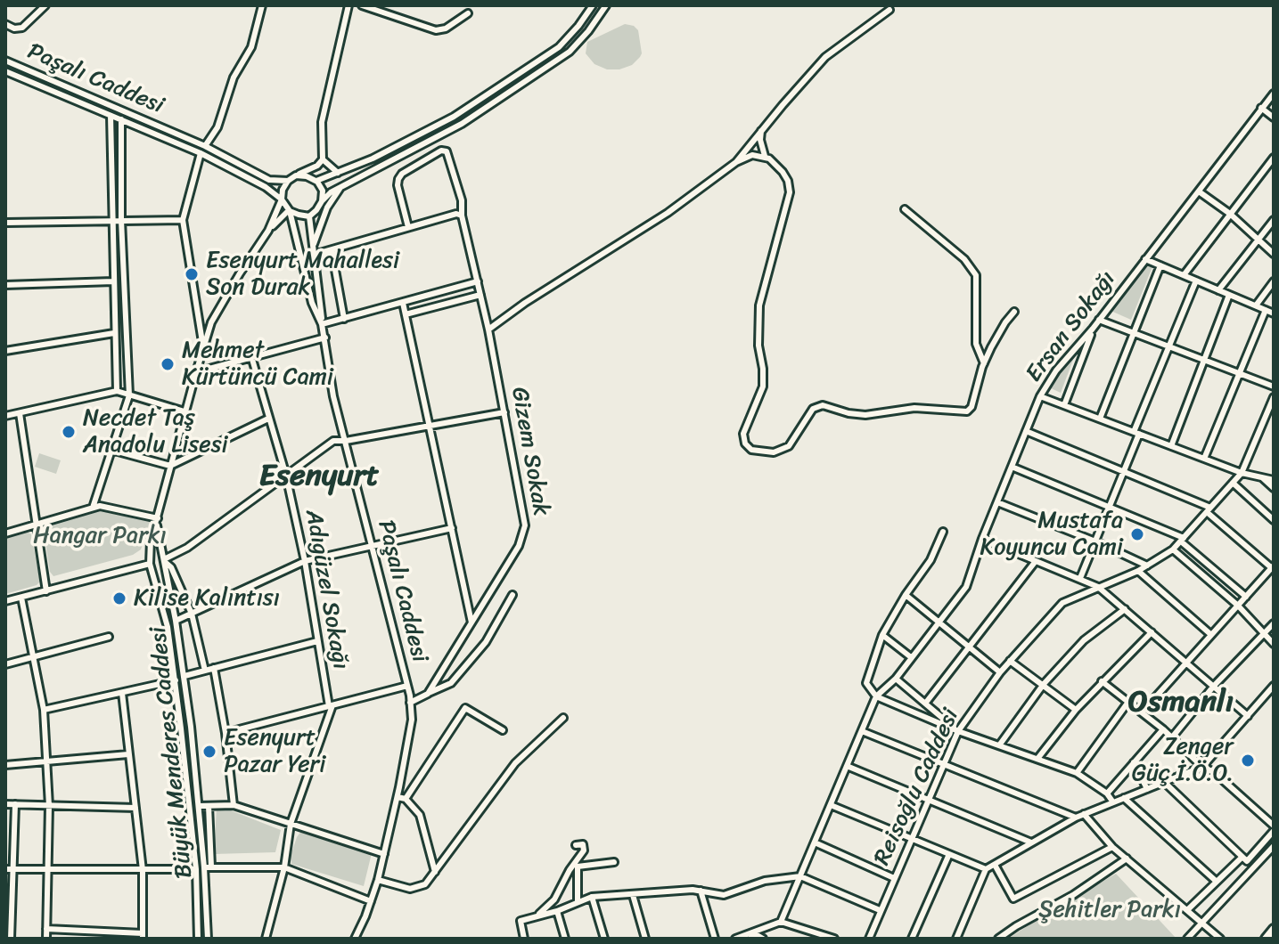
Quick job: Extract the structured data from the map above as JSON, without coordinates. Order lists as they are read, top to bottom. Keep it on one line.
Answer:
{"streets":{"street":["Paşalı Caddesi","Ersan Sokağı","Gizem Sokak","Adıgüzel Sokağı","Büyük Menderes Caddesi","Reisoğlu Caddesi"]},"districts":["Esenyurt","Osmanlı"],"parks":["Hangar Parkı","Şehitler Parkı"],"places":["Esenyurt Mahallesi Son Durak","Mehmet Kürtüncü Cami","Necdet Taş Anadolu Lisesi","Mustafa Koyuncu Cami","Kilise Kalıntısı","Esenyurt Pazar Yeri","Zenger Güç İ.Ö.O."]}
